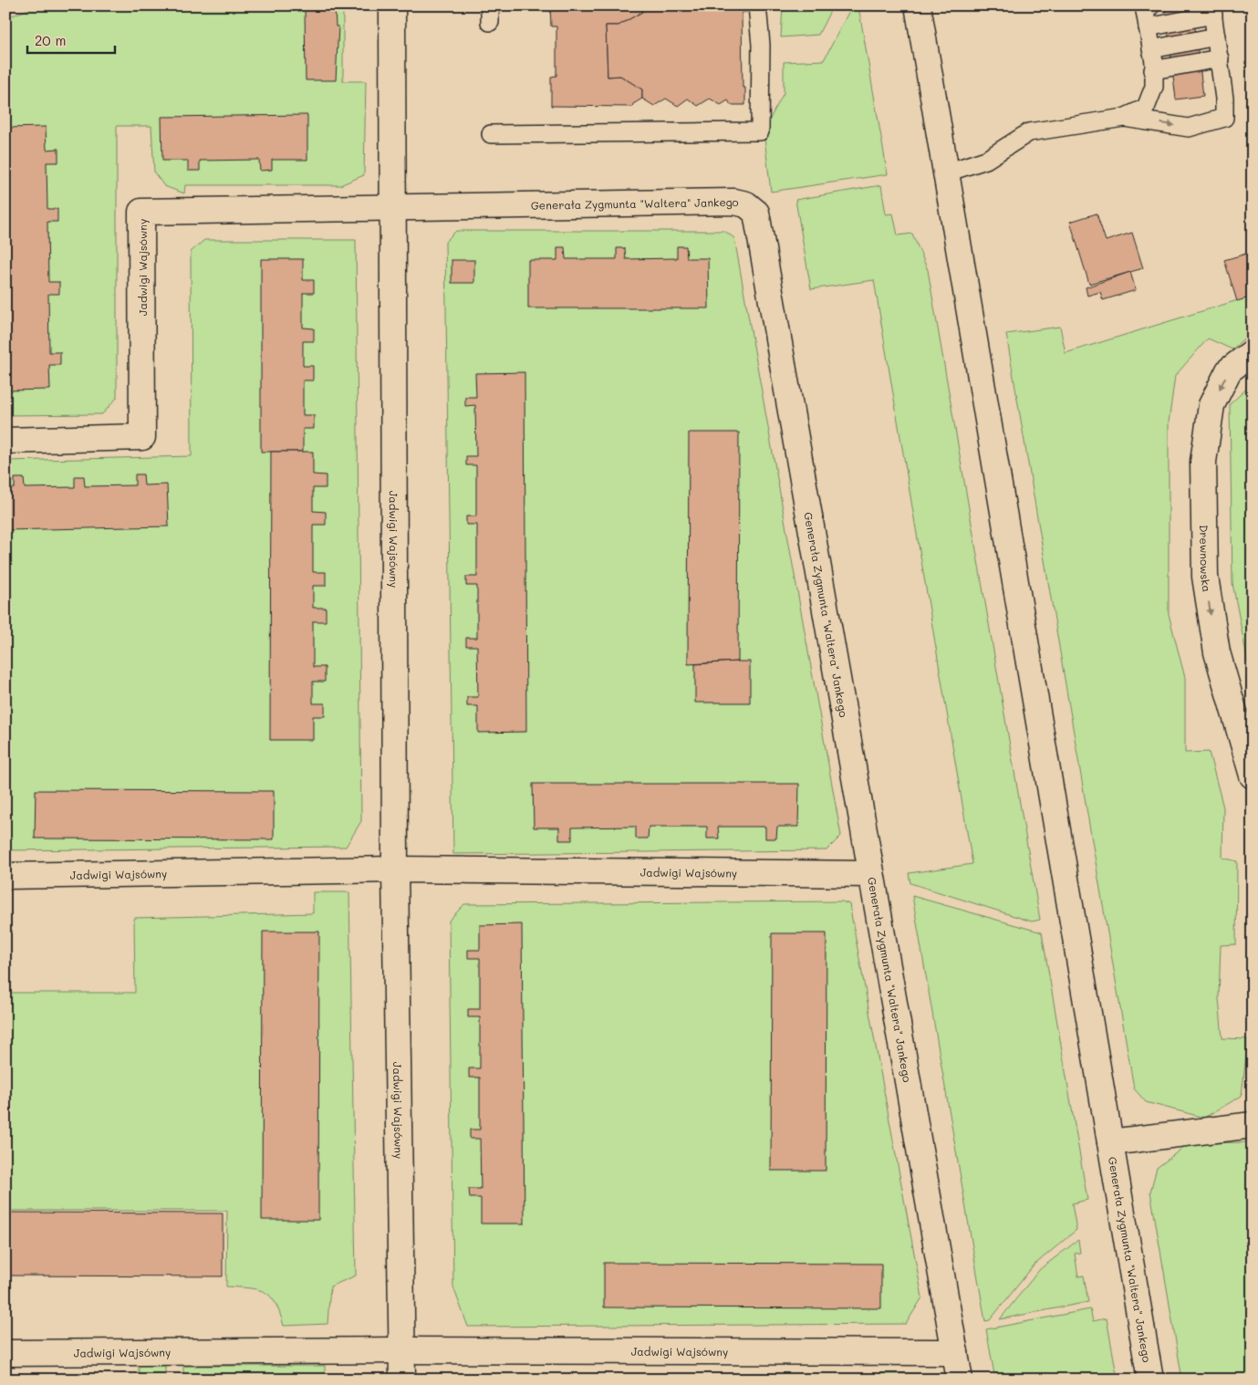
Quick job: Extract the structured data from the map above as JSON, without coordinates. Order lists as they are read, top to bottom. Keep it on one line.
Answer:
{"streets":{"street":["Generała Zygmunta \"Waltera\" Jankego","Jadwigi Wajsówny","Drewnowska"]},"crossings":[["Generała Zygmunta \"Waltera\" Jankego","Jadwigi Wajsówny"]],"one_way":["Drewnowska"],"scale_bar":"20 m"}
